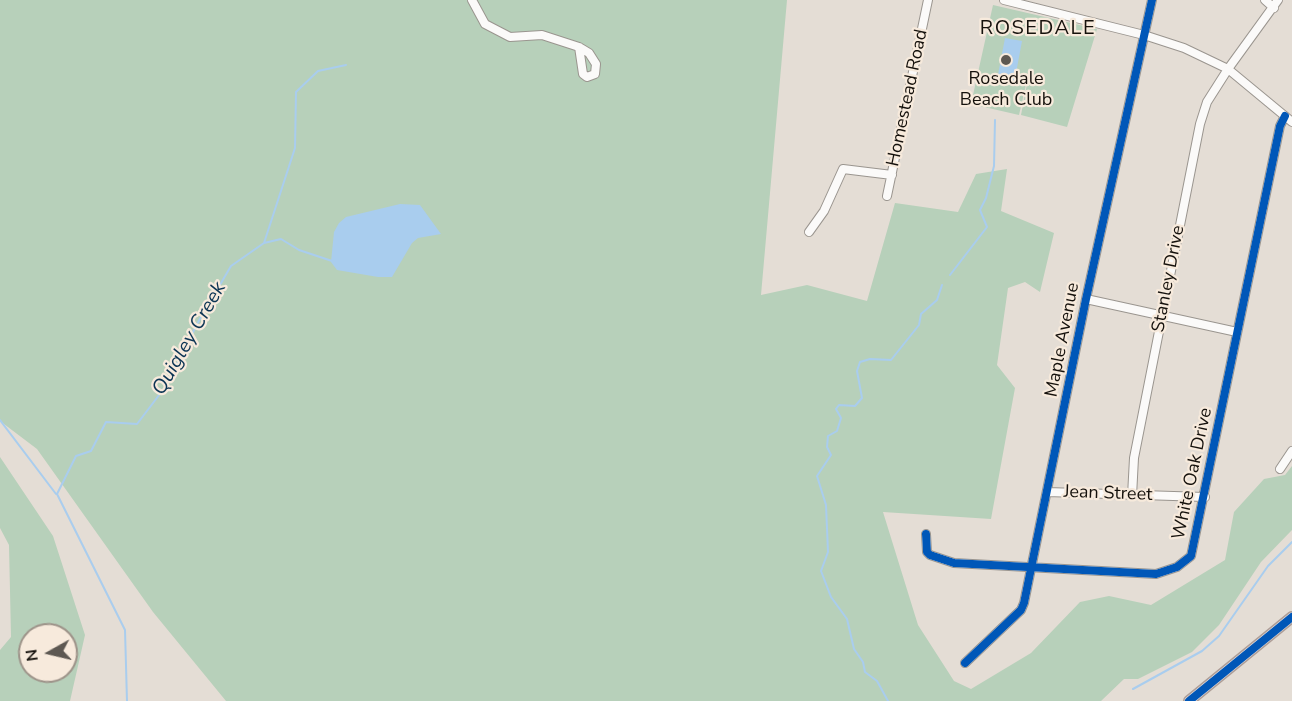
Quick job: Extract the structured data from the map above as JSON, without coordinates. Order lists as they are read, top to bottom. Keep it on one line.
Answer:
{"streets":{"street":["Homestead Road","Stanley Drive","Maple Avenue","White Oak Drive","Jean Street"]},"crossings":[["Stanley Drive","Jean Street"],["Maple Avenue","White Oak Drive"],["Maple Avenue","Jean Street"],["White Oak Drive","Jean Street"]],"districts":["ROSEDALE"],"water":["Quigley Creek"],"places":["Rosedale Beach Club"],"north":"left"}
